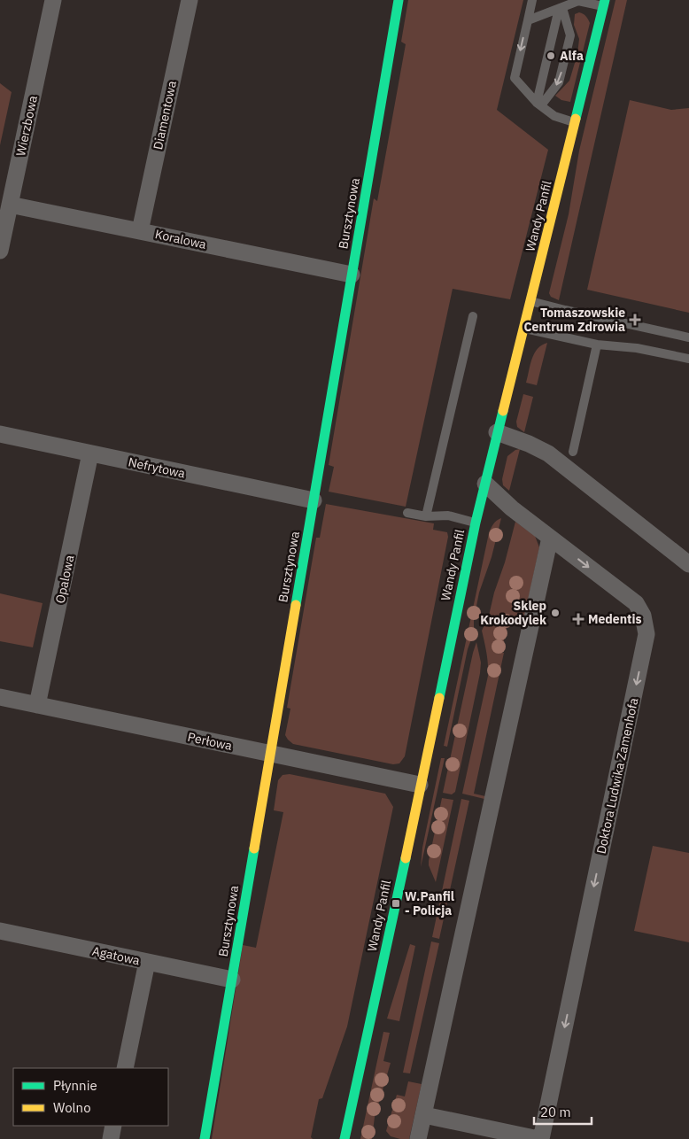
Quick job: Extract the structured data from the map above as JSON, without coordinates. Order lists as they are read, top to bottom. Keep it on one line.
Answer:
{"streets":{"street":["Diamentowa","Wierzbowa","Bursztynowa","Wandy Panfil","Koralowa","Nefrytowa","Opalowa","Perłowa","Doktora Ludwika Zamenhofa","Agatowa"]},"crossings":[["Diamentowa","Koralowa"],["Wierzbowa","Koralowa"],["Bursztynowa","Koralowa"],["Bursztynowa","Nefrytowa"],["Bursztynowa","Perłowa"],["Bursztynowa","Agatowa"],["Wandy Panfil","Perłowa"],["Wandy Panfil","Doktora Ludwika Zamenhofa"],["Nefrytowa","Opalowa"],["Opalowa","Perłowa"]],"places":{"other":["Alfa","Sklep Krokodylek"],"health":["Tomaszowskie Centrum Zdrowia","Medentis"],"transit":["W.Panfil - Policja"]},"legend":["Płynnie","Wolno"],"scale_bar":"20 m"}
